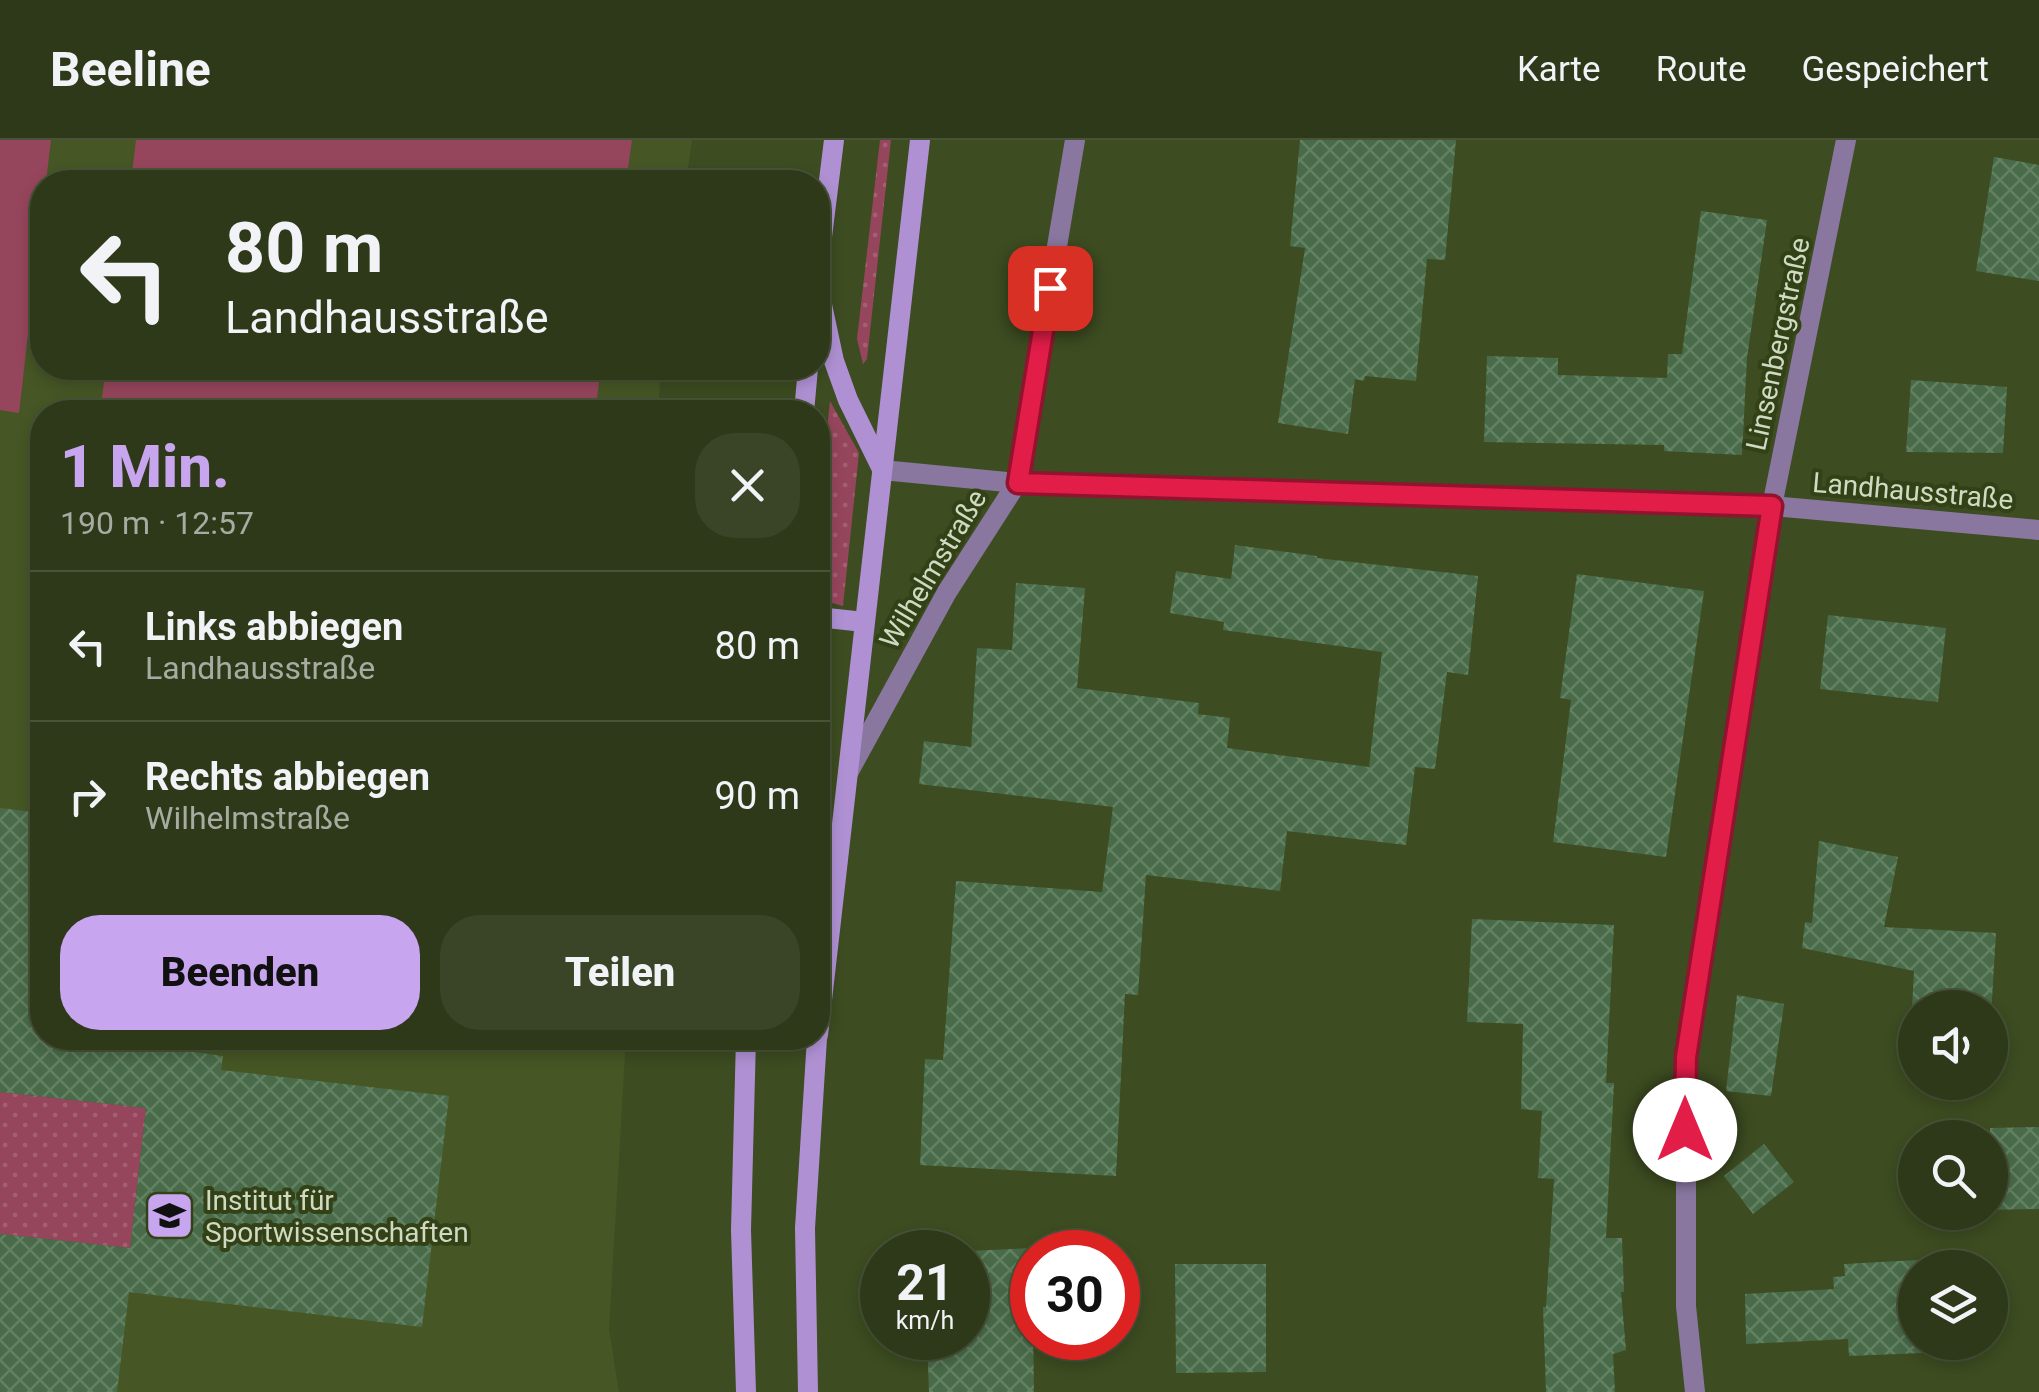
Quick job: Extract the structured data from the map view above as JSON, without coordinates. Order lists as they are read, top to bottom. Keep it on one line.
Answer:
{"streets":{"main road":["Wilhelmstraße"],"street":["Linsenbergstraße","Landhausstraße"]},"crossings":[["Linsenbergstraße","Landhausstraße"],["Landhausstraße","Wilhelmstraße"]],"places":{"school or university":["Institut für Sportwissenschaften"]},"page":{"header":"Beeline","nav":["Karte","Route","Gespeichert"],"turn":["80 m","Landhausstraße"],"heading":["1 Min.","190 m · 12:57"],"list":[{"name":"Links abbiegen","note":"Landhausstraße","value":"80 m"},{"name":"Rechts abbiegen","note":"Wilhelmstraße","value":"90 m"}],"buttons":["Beenden","Teilen"],"speed":"21 km/h","limit":"30"}}
